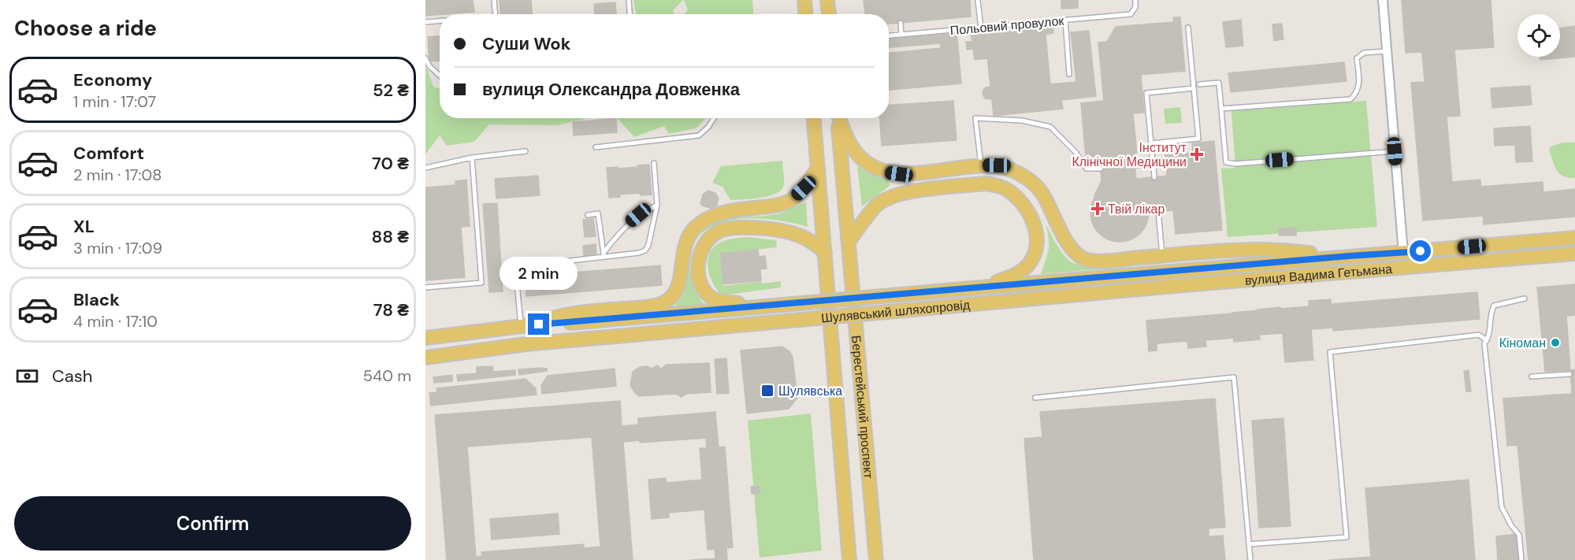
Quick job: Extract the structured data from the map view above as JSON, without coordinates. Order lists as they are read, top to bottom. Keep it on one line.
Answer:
{"streets":{"main road":["вулиця Вадима Гетьмана","Шулявський шляхопровід","Берестейський проспект"],"lane":["Польовий провулок"]},"crossings":[["вулиця Вадима Гетьмана","Шулявський шляхопровід"]],"places":{"health":["Інститут Клінічної Медицини","Твій лікар"],"other":["Кіноман"],"transit":["Шулявська"]},"page":{"heading":"Choose a ride","banner":["Суши Wok","вулиця Олександра Довженка"],"list":[{"name":"Economy","note":"1 min · 17:07","value":"52 ₴"},{"name":"Comfort","note":"2 min · 17:08","value":"70 ₴"},{"name":"XL","note":"3 min · 17:09","value":"88 ₴"},{"name":"Black","note":"4 min · 17:10","value":"78 ₴"}],"bubble":"2 min","pay":["Cash","540 m"],"buttons":"Confirm"}}
